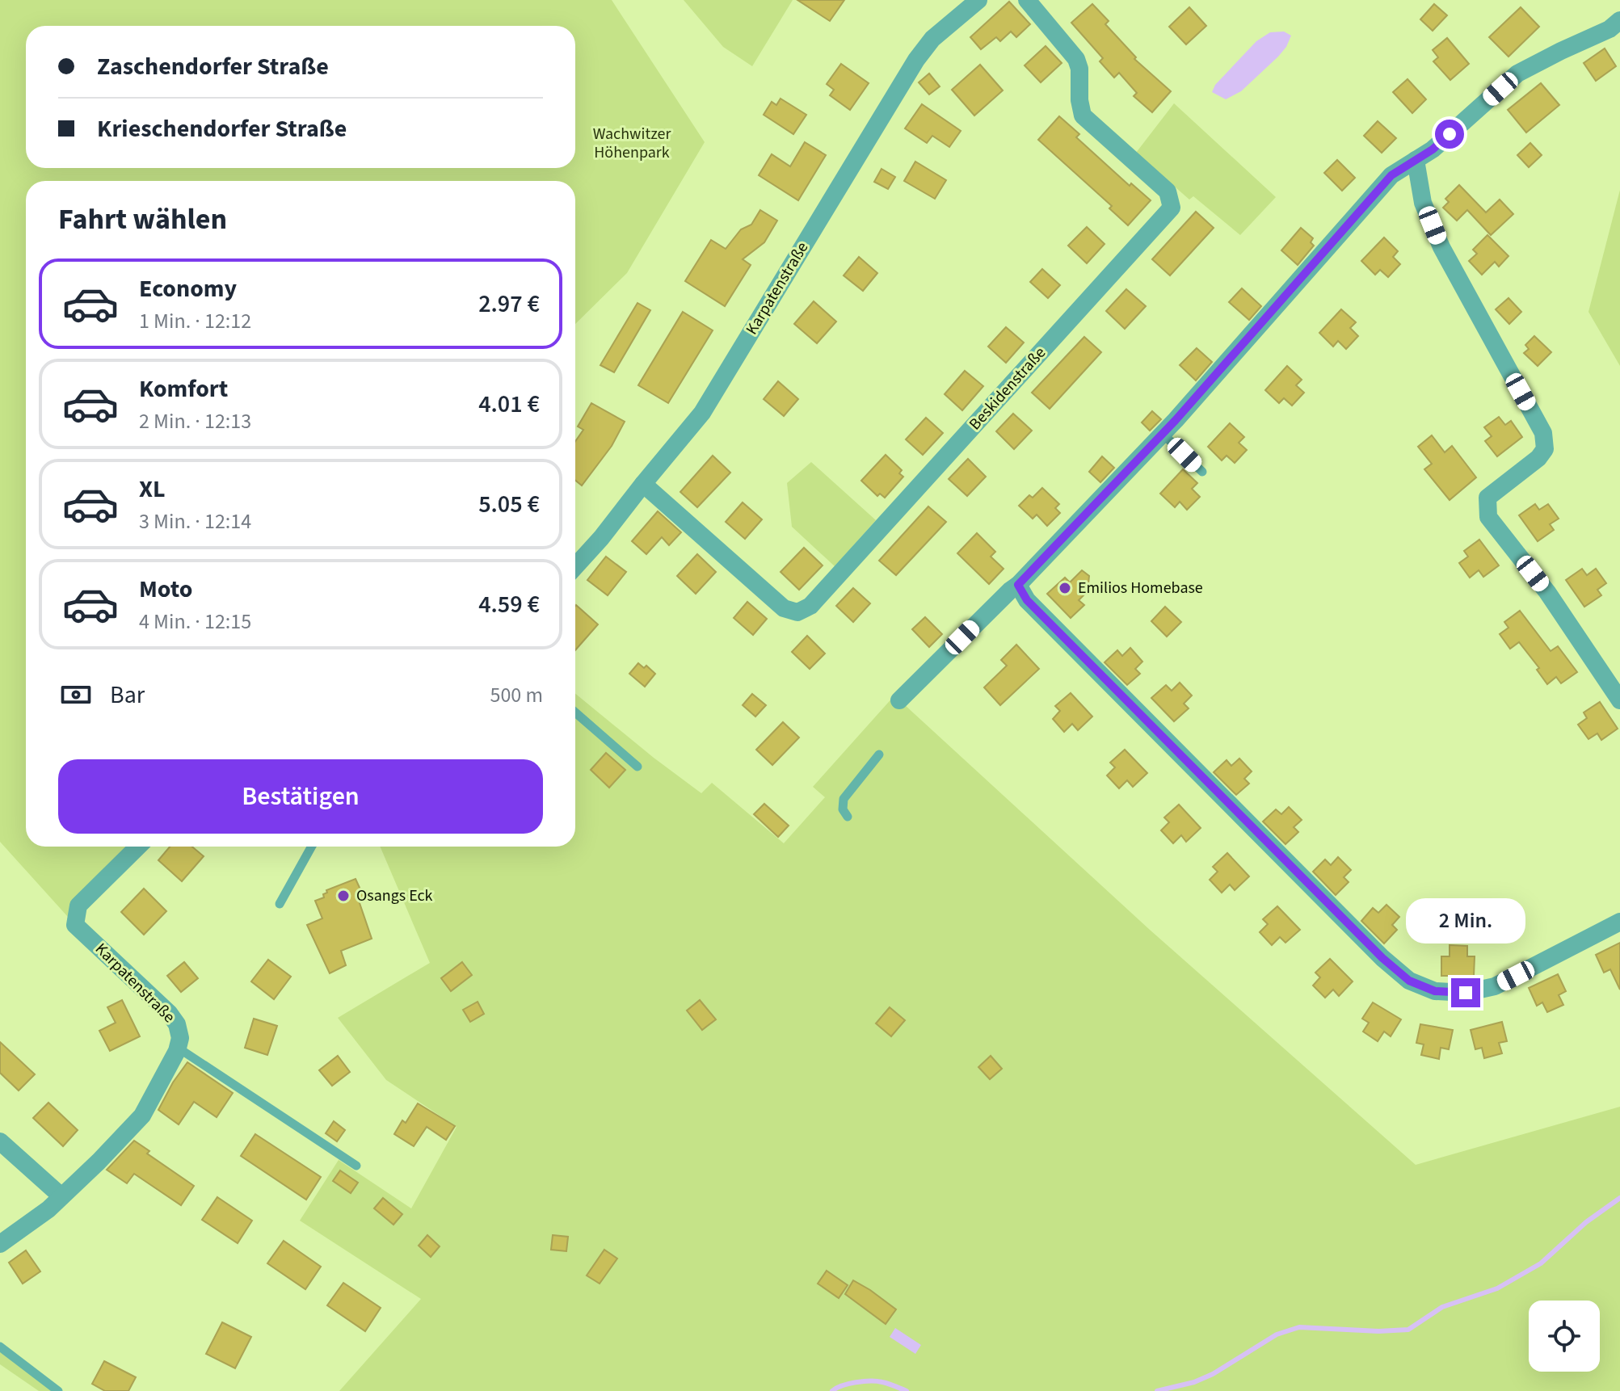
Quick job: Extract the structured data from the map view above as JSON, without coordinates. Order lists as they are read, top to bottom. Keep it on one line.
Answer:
{"streets":{"street":["Karpatenstraße","Beskidenstraße"]},"crossings":[["Karpatenstraße","Beskidenstraße"]],"parks":["Wachwitzer Höhenpark"],"places":["Emilios Homebase","Osangs Eck"],"page":{"banner":["Zaschendorfer Straße","Krieschendorfer Straße"],"heading":"Fahrt wählen","list":[{"name":"Economy","note":"1 Min. · 12:12","value":"2.97 €"},{"name":"Komfort","note":"2 Min. · 12:13","value":"4.01 €"},{"name":"XL","note":"3 Min. · 12:14","value":"5.05 €"},{"name":"Moto","note":"4 Min. · 12:15","value":"4.59 €"}],"pay":["Bar","500 m"],"buttons":"Bestätigen","bubble":"2 Min."}}
